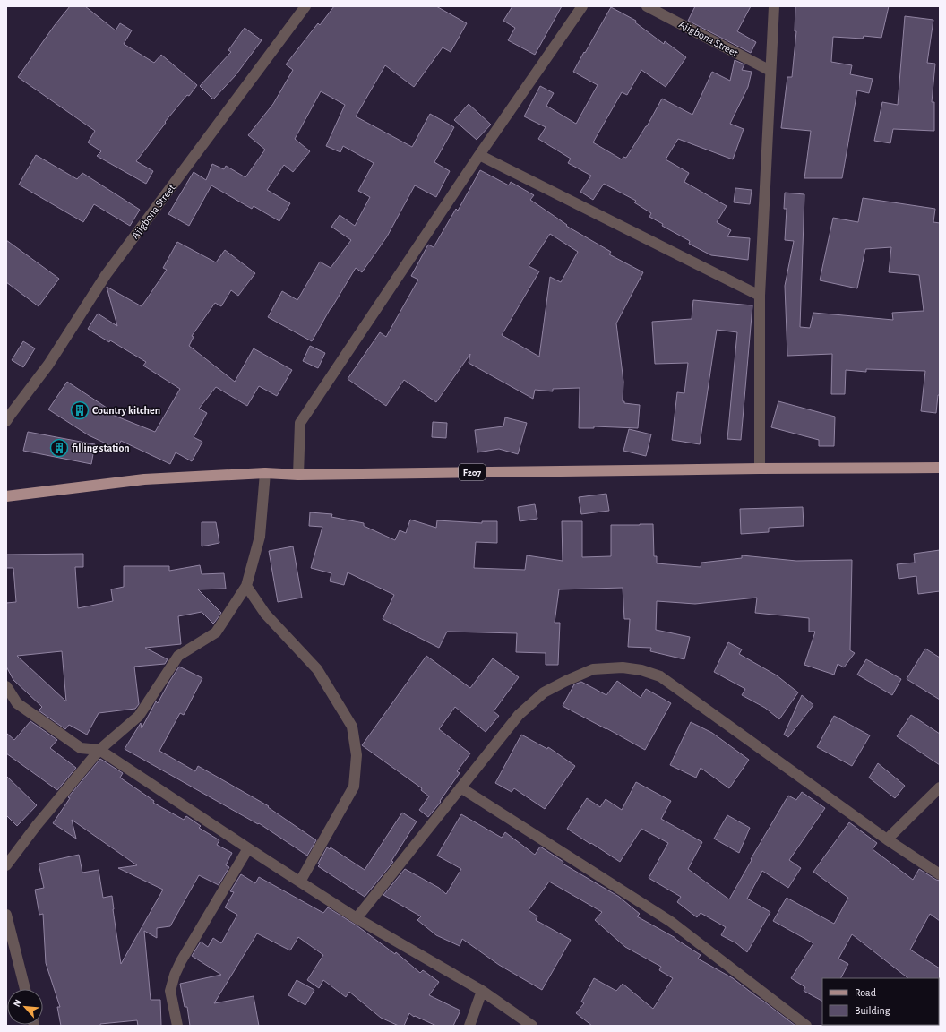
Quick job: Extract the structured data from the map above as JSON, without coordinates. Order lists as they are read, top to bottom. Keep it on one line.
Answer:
{"streets":{"main road":["F207"],"street":["Ajigbona Street"]},"places":{"building":["Country kitchen","filling station"]},"legend":["Road","Building"],"north":"top left"}
